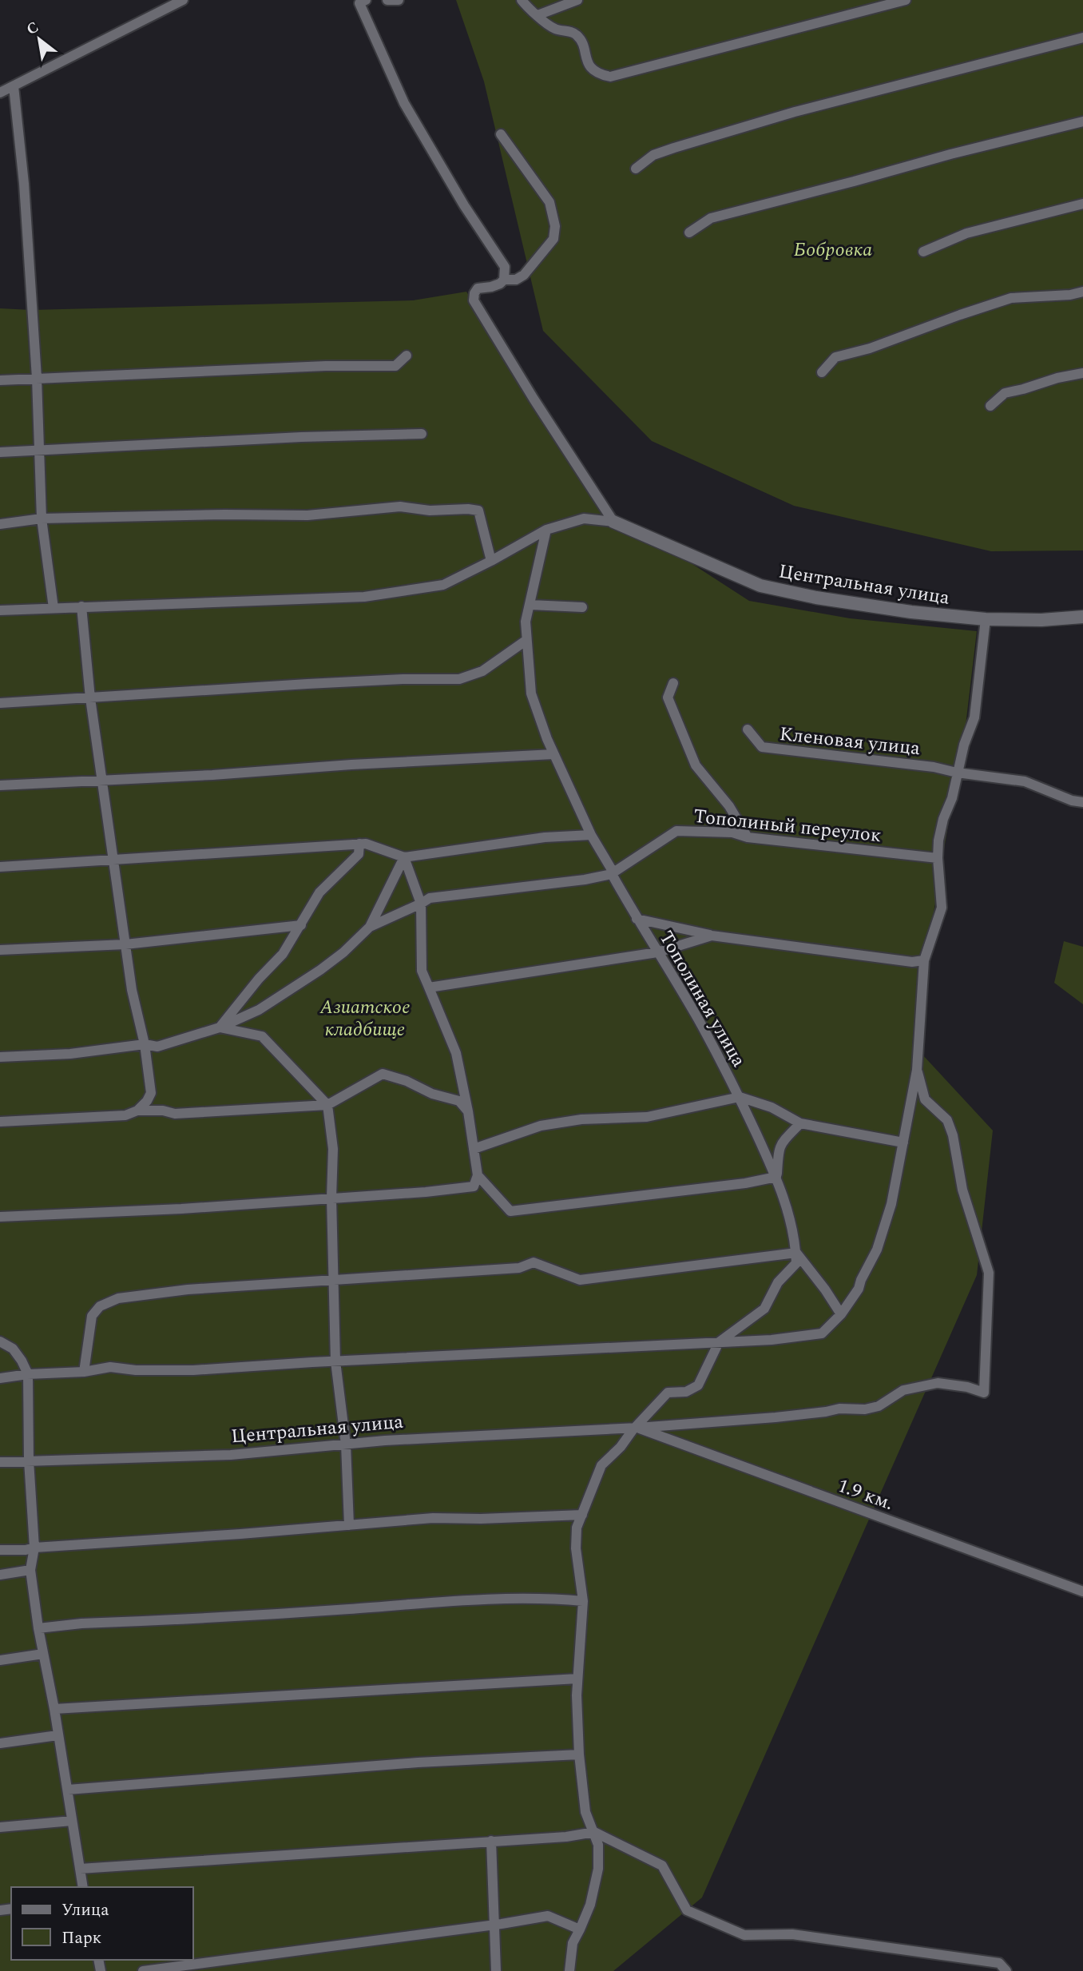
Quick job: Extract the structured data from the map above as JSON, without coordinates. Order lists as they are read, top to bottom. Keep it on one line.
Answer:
{"streets":{"street":["Центральная улица","Кленовая улица","Тополиный переулок","Тополиная улица","1.9 км."]},"crossings":[["Центральная улица","1.9 км."],["Тополиный переулок","Тополиная улица"]],"parks":["Бобровка","Азиатское кладбище"],"legend":["Улица","Парк"],"north":"top left"}
